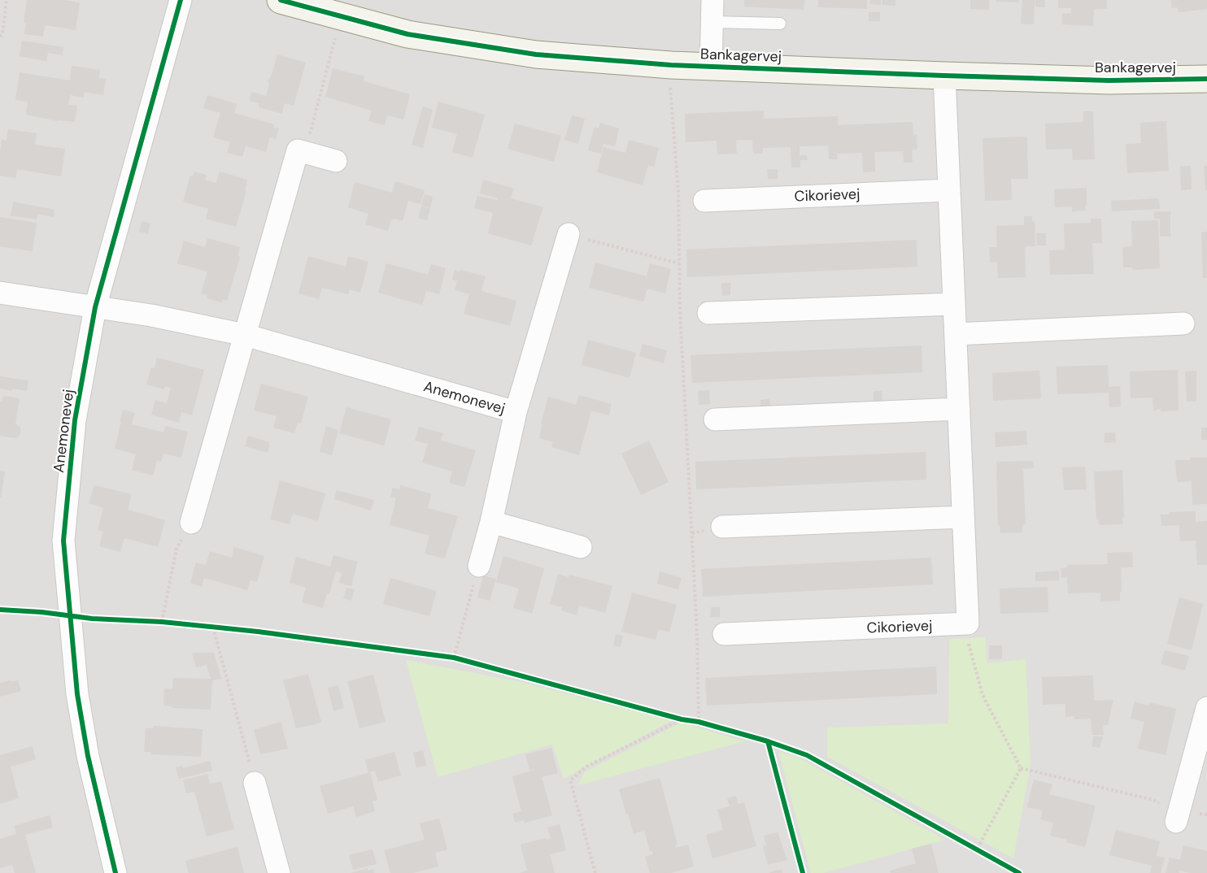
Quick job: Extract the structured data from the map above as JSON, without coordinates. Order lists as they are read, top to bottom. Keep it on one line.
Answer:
{"streets":{"street":["Bankagervej","Cikorievej","Anemonevej"]}}
